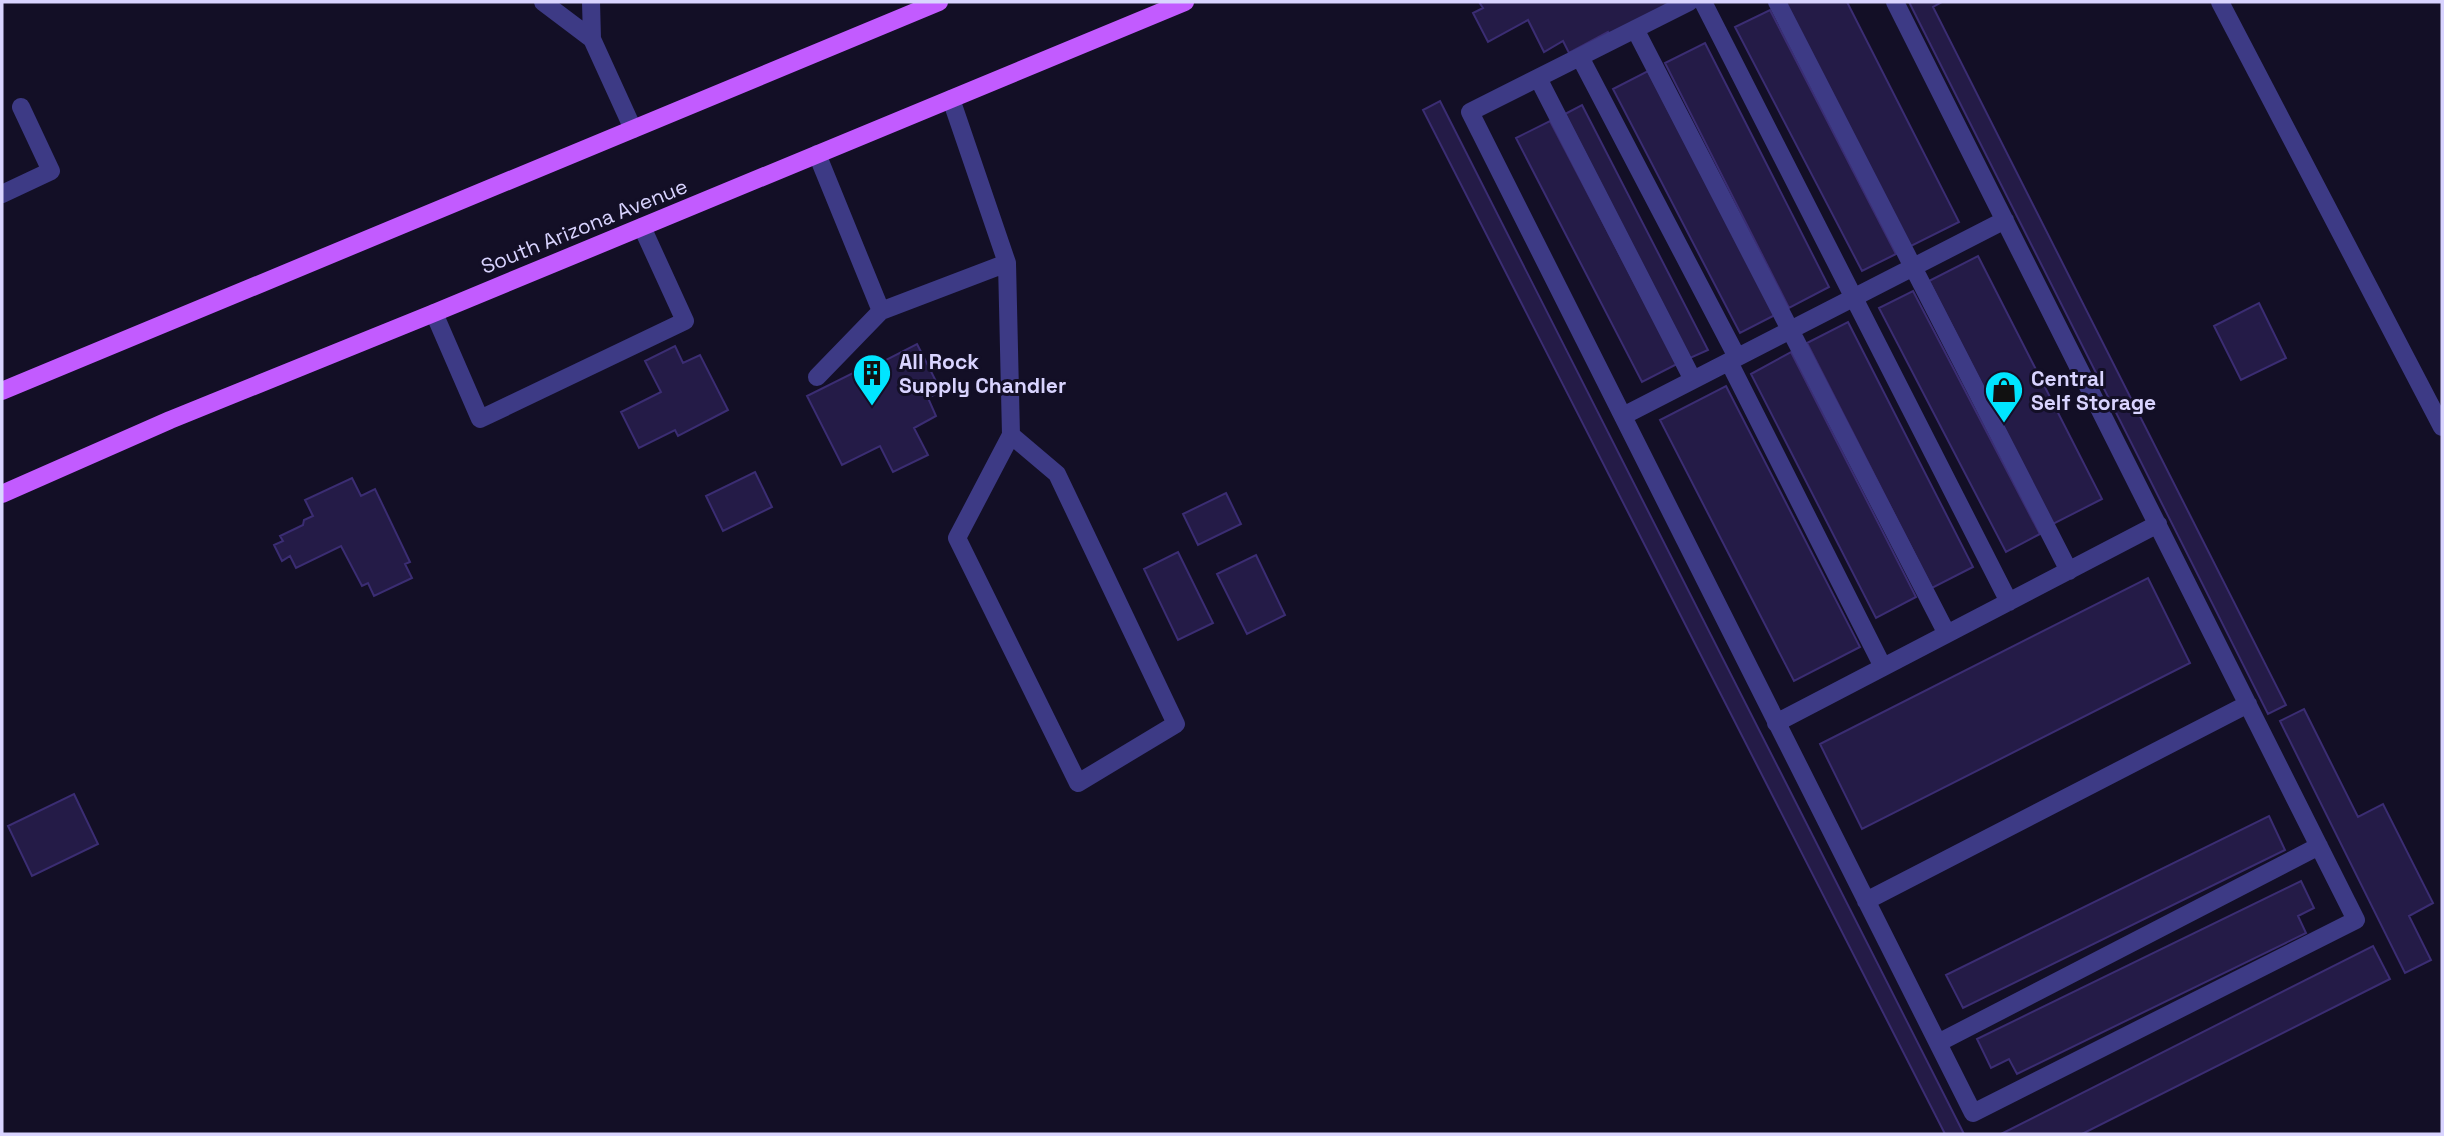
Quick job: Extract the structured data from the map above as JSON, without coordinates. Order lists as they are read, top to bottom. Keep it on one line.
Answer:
{"streets":{"main road":["South Arizona Avenue"]},"places":{"building":["All Rock Supply Chandler"],"shop":["Central Self Storage"]}}
